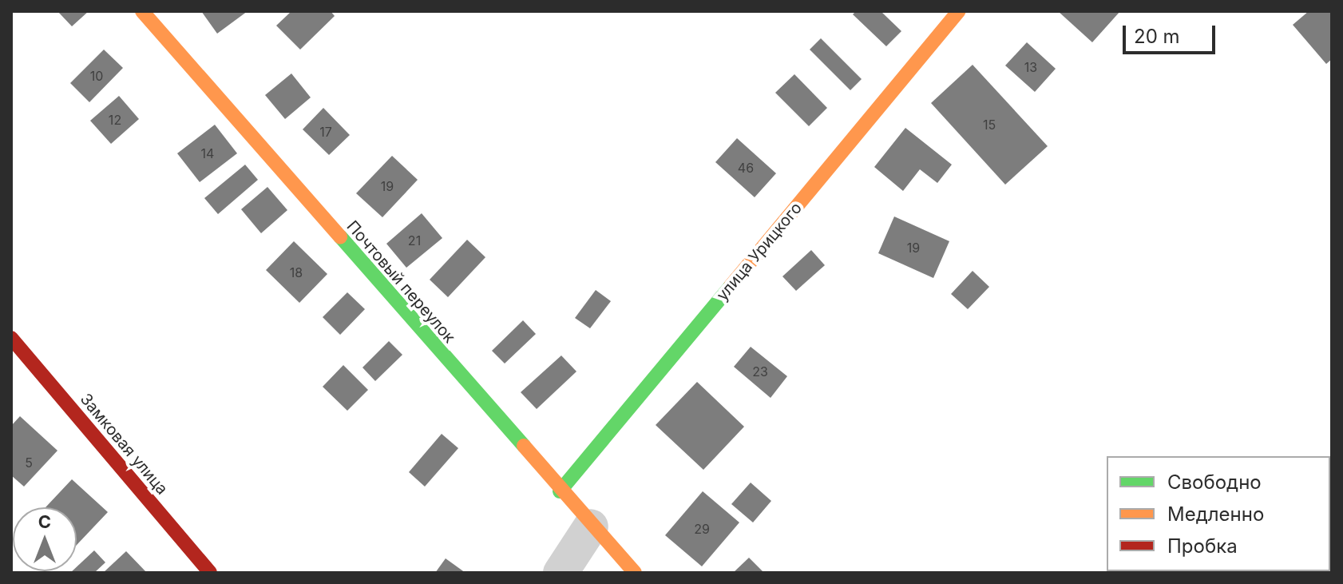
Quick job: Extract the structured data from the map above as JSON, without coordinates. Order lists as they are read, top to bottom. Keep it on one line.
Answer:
{"streets":{"street":["улица Урицкого","Почтовый переулок","Замковая улица"]},"crossings":[["улица Урицкого","Почтовый переулок"]],"house_numbers":["13","10","12","15","17","14","46","19","21","19","18","23","5","29"],"legend":["Свободно","Медленно","Пробка"],"scale_bar":"20 m","north":"top"}
